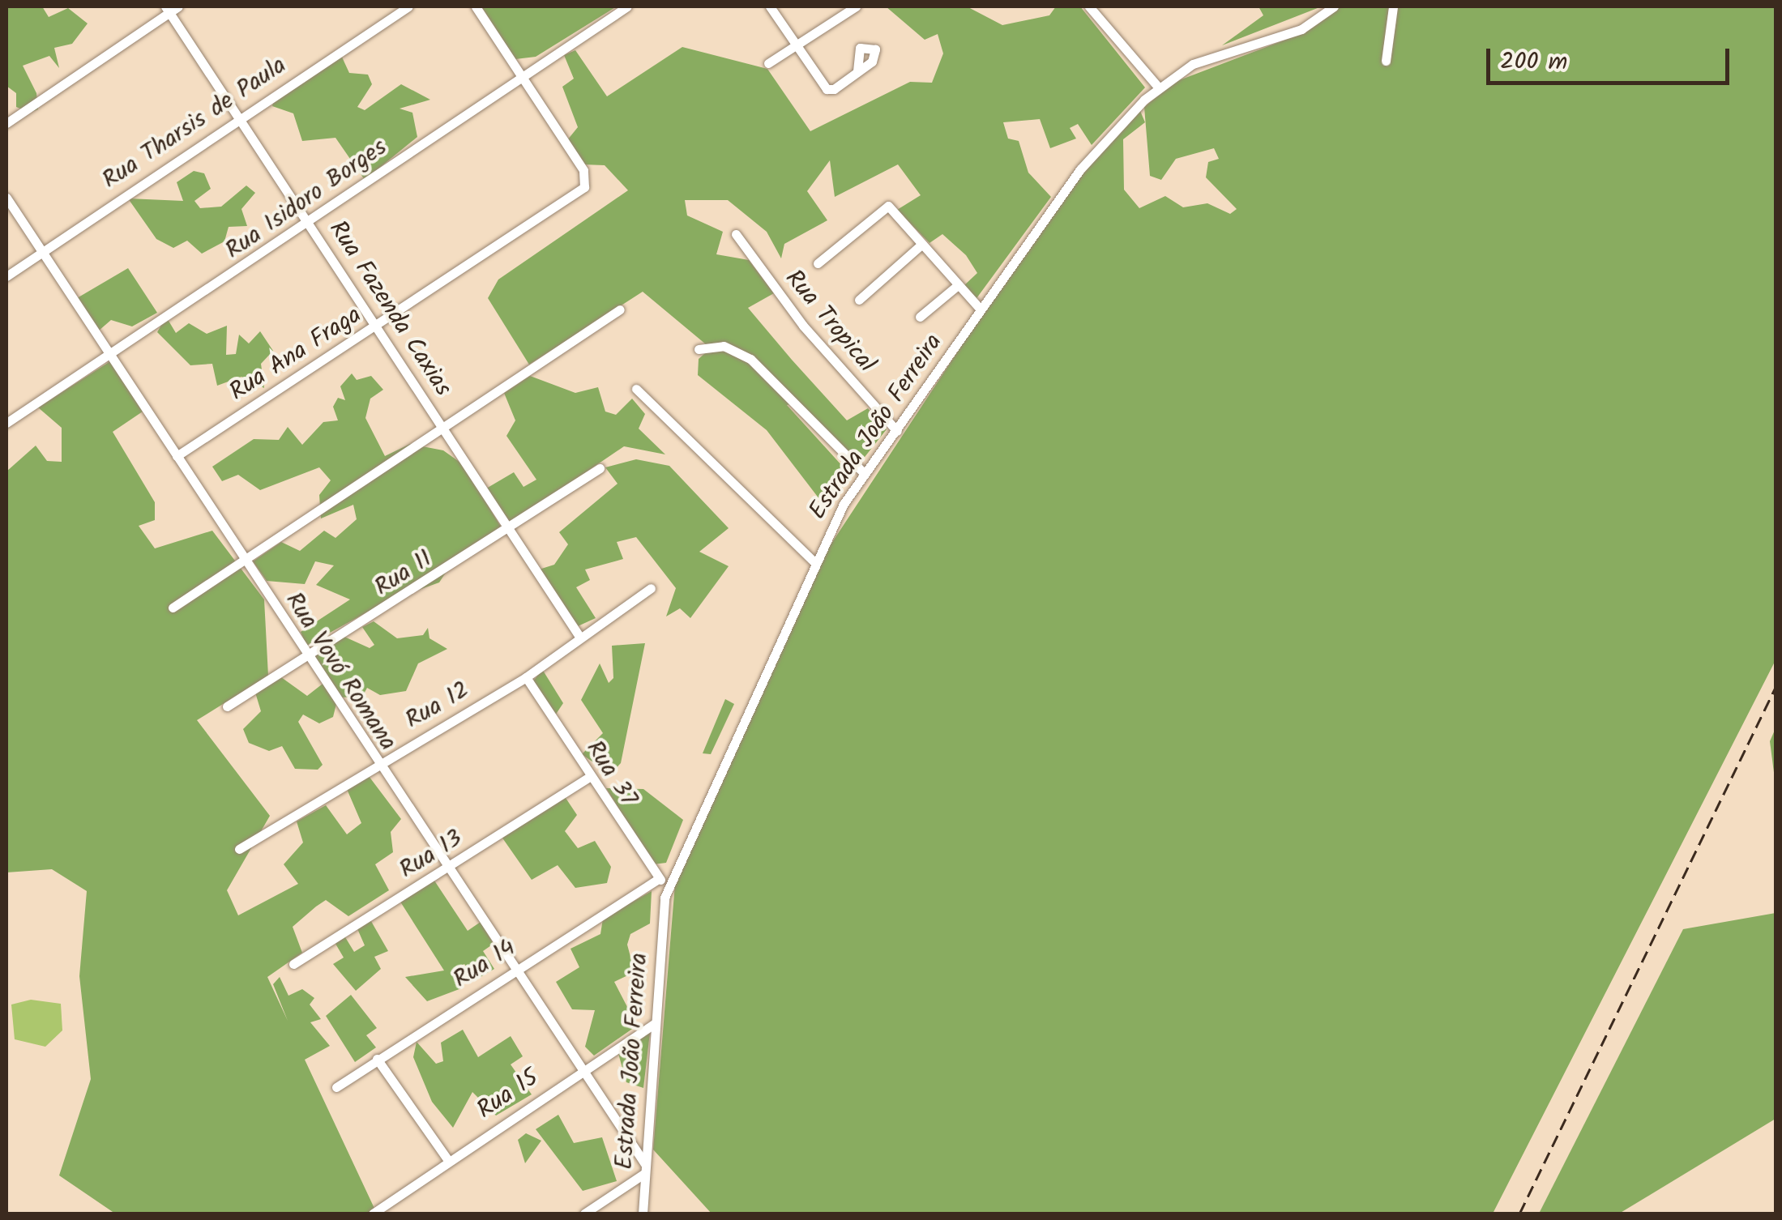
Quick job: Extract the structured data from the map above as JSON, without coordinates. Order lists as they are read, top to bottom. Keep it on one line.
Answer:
{"streets":{"street":["Rua Tharsis de Paula","Rua Isidoro Borges","Rua Fazenda Caxias","Rua Tropical","Rua Ana Fraga","Estrada João Ferreira","Rua 11","Rua Vovó Romana","Rua 12","Rua 37","Rua 13","Rua 14","Rua 15"]},"crossings":[["Rua Tharsis de Paula","Rua Fazenda Caxias"],["Rua Tharsis de Paula","Rua Vovó Romana"],["Rua Isidoro Borges","Rua Fazenda Caxias"],["Rua Isidoro Borges","Rua Ana Fraga"],["Rua Isidoro Borges","Rua Vovó Romana"],["Rua Fazenda Caxias","Rua Ana Fraga"],["Rua Fazenda Caxias","Rua 11"],["Rua Fazenda Caxias","Rua 12"],["Rua Tropical","Estrada João Ferreira"],["Rua Ana Fraga","Rua Vovó Romana"],["Estrada João Ferreira","Rua Vovó Romana"],["Estrada João Ferreira","Rua 15"],["Rua 11","Rua Vovó Romana"],["Rua Vovó Romana","Rua 12"],["Rua Vovó Romana","Rua 13"],["Rua Vovó Romana","Rua 14"],["Rua Vovó Romana","Rua 15"],["Rua 12","Rua 37"],["Rua 37","Rua 13"],["Rua 37","Rua 14"]],"scale_bar":"200 m"}
